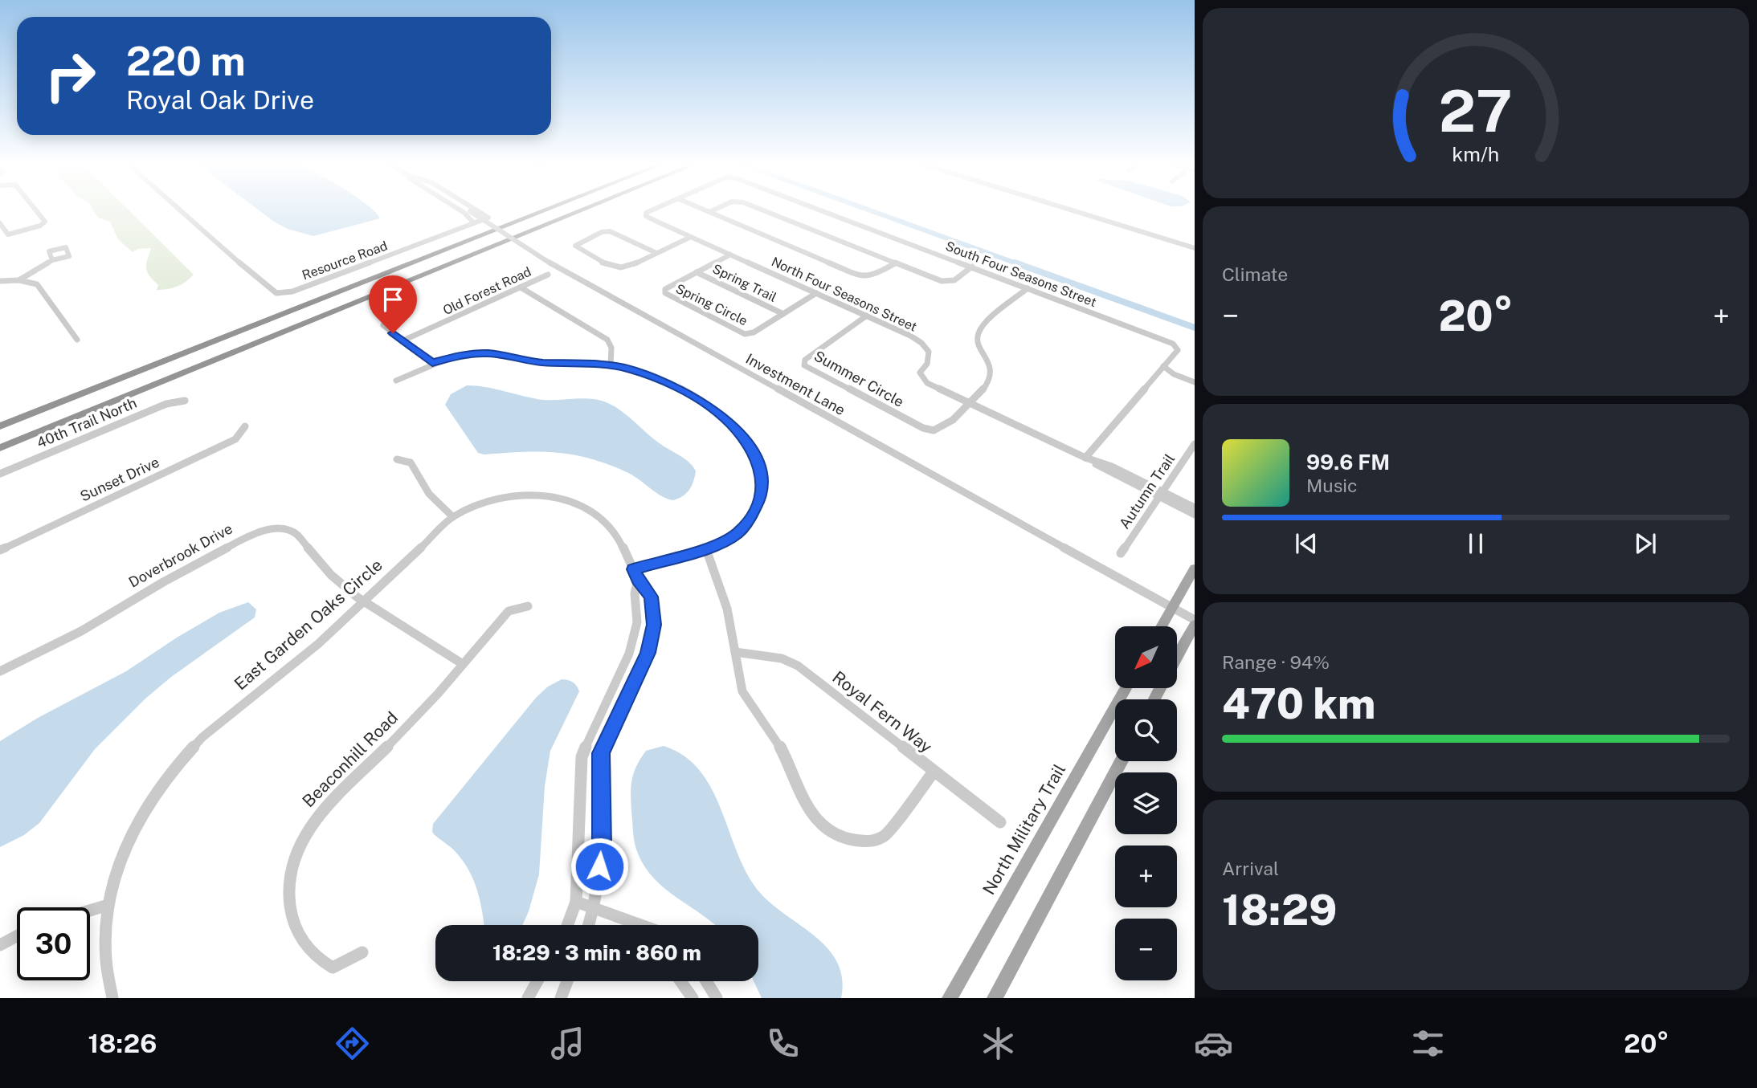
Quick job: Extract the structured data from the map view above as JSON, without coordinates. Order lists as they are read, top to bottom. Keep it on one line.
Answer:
{"streets":{"main road":["North Military Trail"],"street":["Resource Road","South Four Seasons Street","Spring Trail","Old Forest Road","North Four Seasons Street","Spring Circle","Summer Circle","Investment Lane","40th Trail North","Sunset Drive","Autumn Trail","Doverbrook Drive","East Garden Oaks Circle","Royal Fern Way","Beaconhill Road"]},"crossings":[["Spring Trail","Spring Circle"],["North Four Seasons Street","Spring Circle"],["North Four Seasons Street","Summer Circle"],["North Four Seasons Street","Autumn Trail"],["Doverbrook Drive","East Garden Oaks Circle"],["Doverbrook Drive","Beaconhill Road"]],"north":"bottom left","page":{"turn":["220 m","Royal Oak Drive"],"tile":["Climate",["Range · 94%","470 km"],["Arrival","18:29"]],"heat":["−","20°","+"],"song":["99.6 FM","Music"],"map_buttons":["+","−"],"limit":"30","trip":"18:29 · 3 min · 860 m","tabs":["18:26","20°"],"gauge":["27","km/h"]}}
